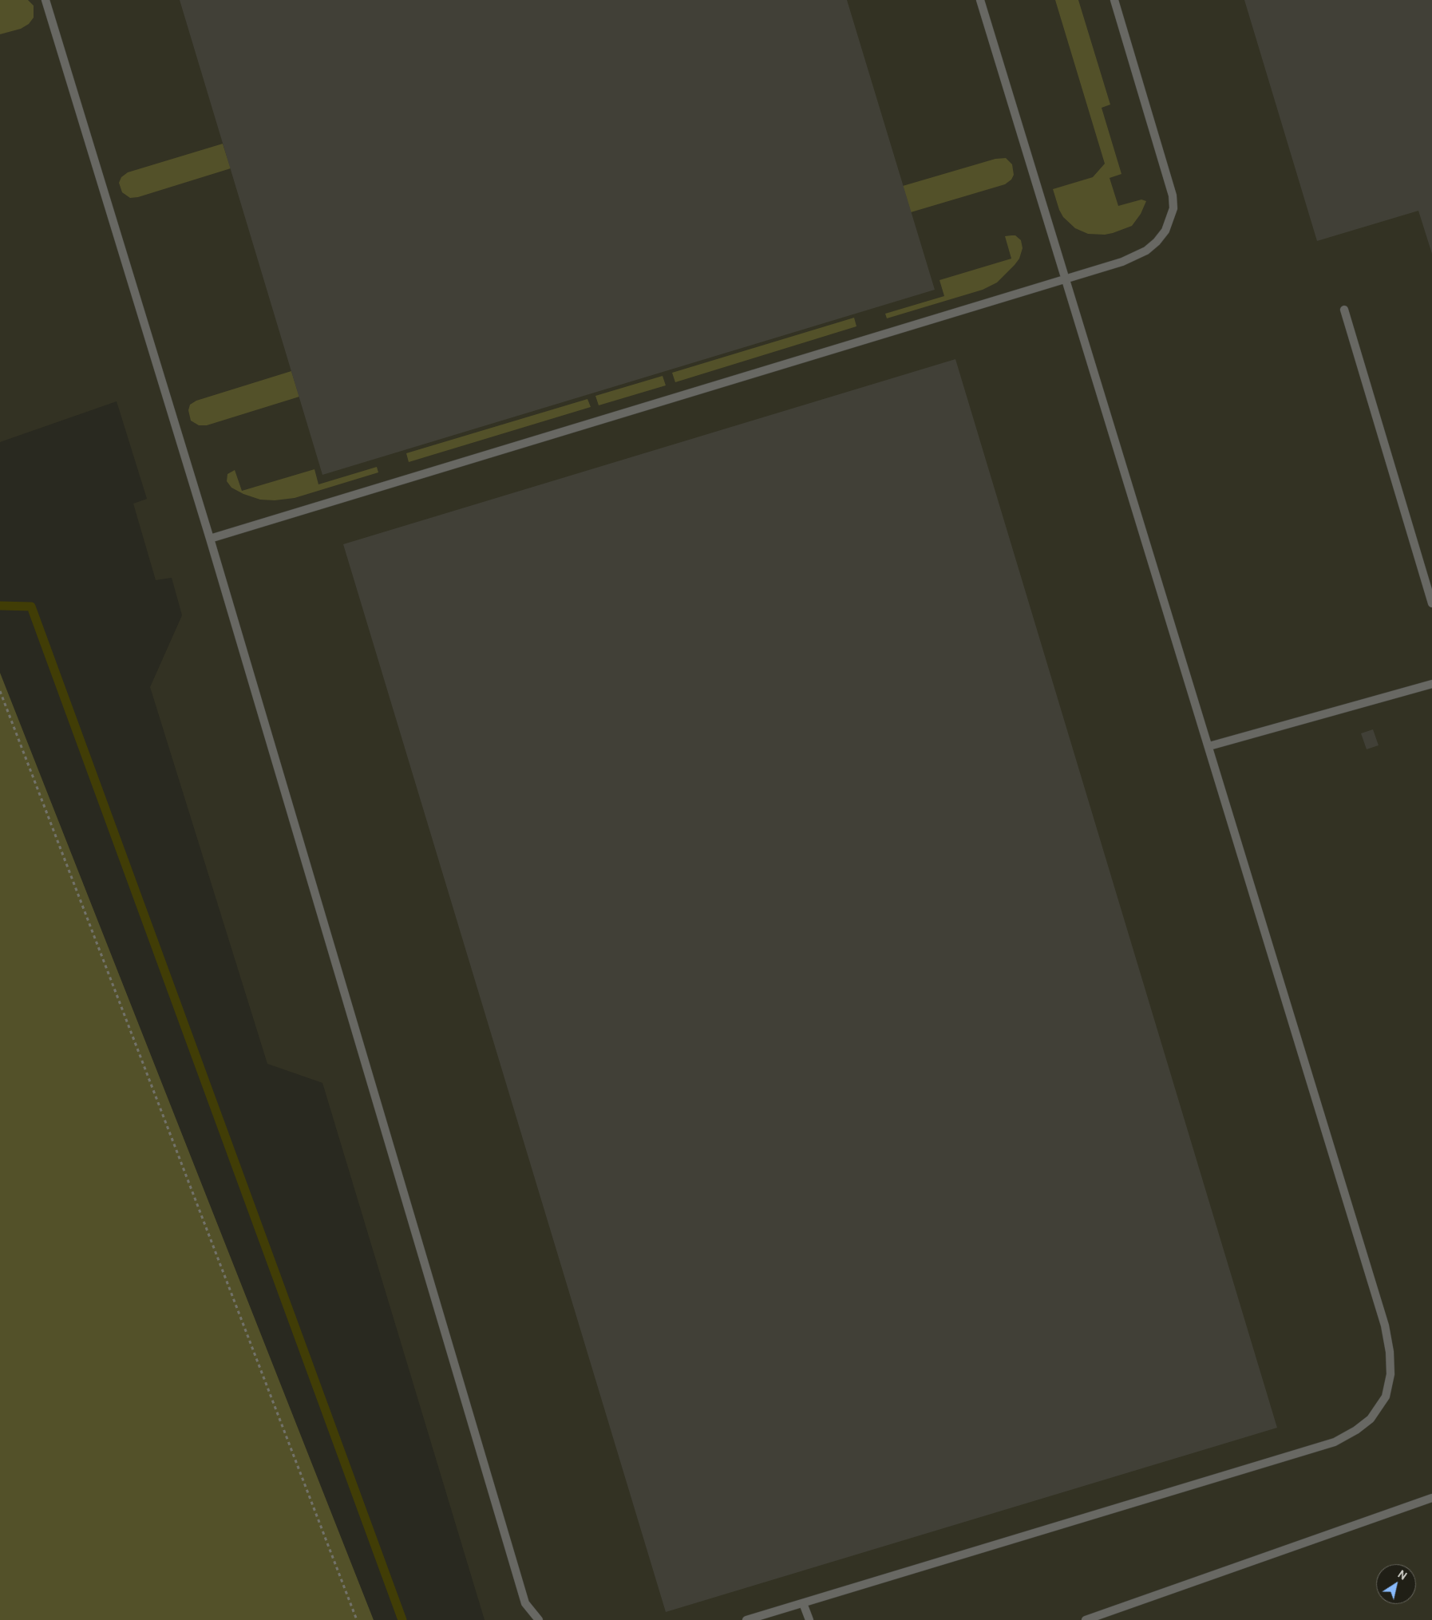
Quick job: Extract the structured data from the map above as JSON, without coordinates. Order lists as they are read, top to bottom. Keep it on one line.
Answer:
{"north":"top right"}
